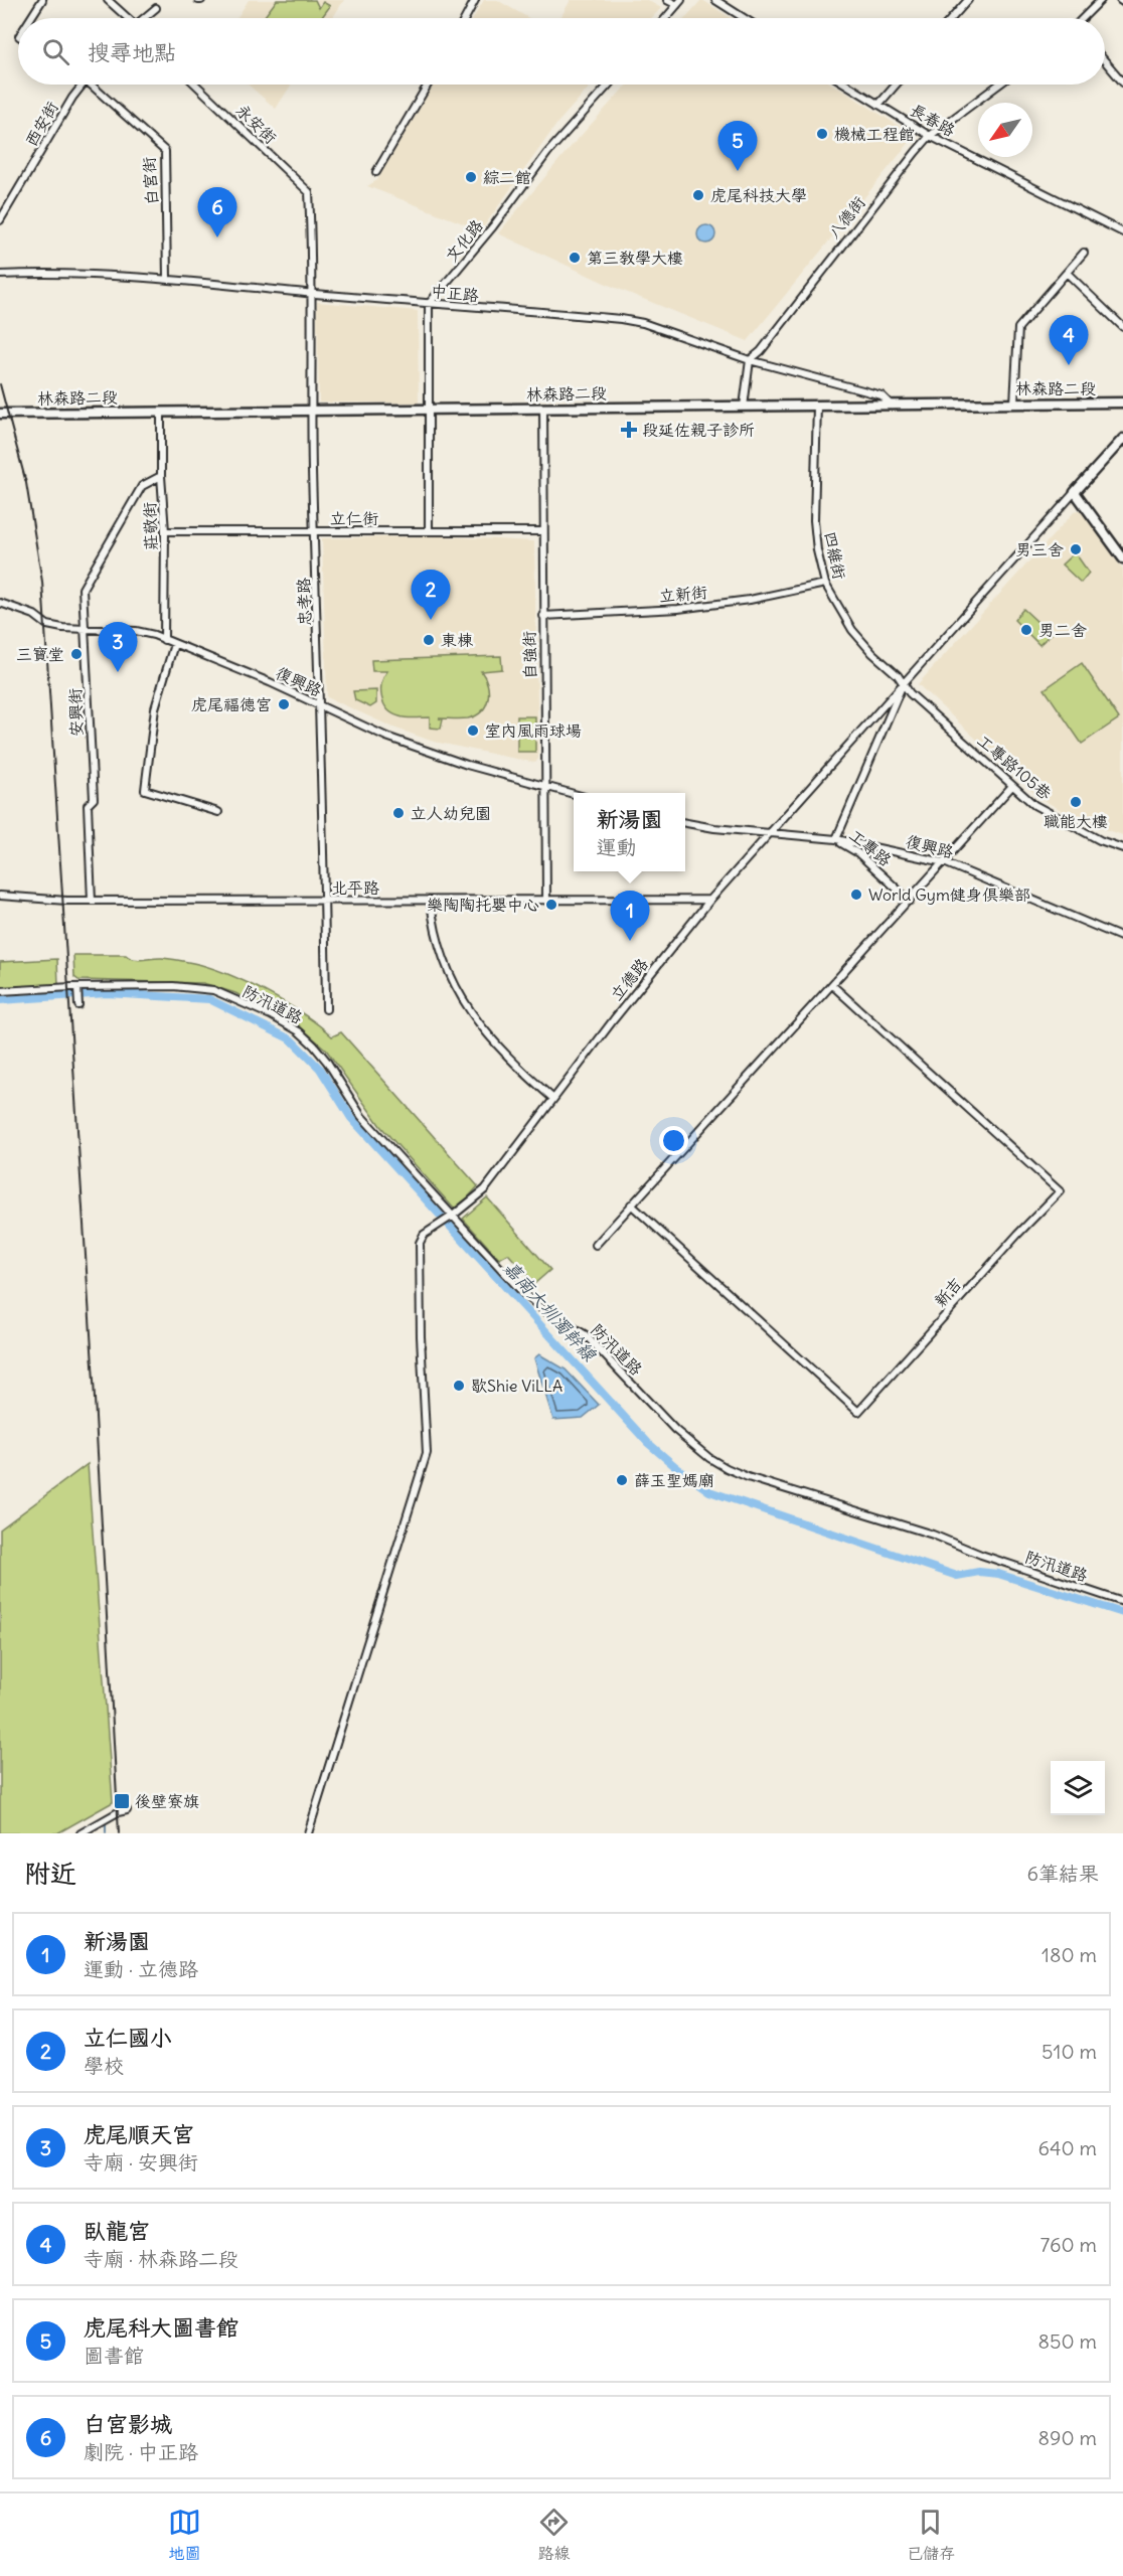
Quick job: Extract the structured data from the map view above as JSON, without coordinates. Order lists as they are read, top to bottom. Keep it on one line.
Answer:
{"streets":{"main road":["林森路二段","工專路"],"street":["長春路","西安街","永安街","白宮街","八德街","文化路","中正路","立仁街","莊敬街","四維街","立新街","忠孝路","自強街","復興路","安興街","工專路105巷","北平路","立德路","防汛道路","新吉"]},"crossings":[["長春路","八德街"],["永安街","忠孝路"],["白宮街","中正路"],["八德街","中正路"],["文化路","中正路"],["中正路","林森路二段"],["中正路","忠孝路"],["林森路二段","莊敬街"],["林森路二段","四維街"],["林森路二段","忠孝路"],["林森路二段","自強街"],["立仁街","莊敬街"],["立仁街","忠孝路"],["立仁街","自強街"],["莊敬街","復興路"],["莊敬街","安興街"],["四維街","立新街"],["四維街","工專路105巷"],["四維街","工專路"],["四維街","立德路"],["立新街","自強街"],["忠孝路","復興路"],["忠孝路","北平路"],["自強街","復興路"],["自強街","北平路"],["復興路","安興街"],["復興路","工專路"],["復興路","立德路"],["安興街","北平路"],["工專路105巷","工專路"],["工專路105巷","立德路"],["工專路","立德路"],["北平路","立德路"],["立德路","防汛道路"]],"water":["嘉南大圳濁幹線"],"places":{"other":["機械工程館","綜二館","虎尾科技大學","第三教學大樓","男三舍","男二舍","東棟","三寶堂","虎尾福德宮","室內風雨球場","職能大樓","立人幼兒園","World Gym健身俱樂部","樂陶陶托嬰中心","歇Shie ViLLA","薛玉聖媽廟"],"health":["段延佐親子診所"],"transit":["後壁寮旗"]},"north":"bottom left","page":{"search":"搜尋地點","pins":["5","6","4","2","3","1"],"popup":["新湯園","運動"],"heading":["附近","6筆結果"],"list":[{"mark":"1","name":"新湯園","note":"運動 · 立德路","value":"180 m"},{"mark":"2","name":"立仁國小","note":"學校","value":"510 m"},{"mark":"3","name":"虎尾順天宮","note":"寺廟 · 安興街","value":"640 m"},{"mark":"4","name":"臥龍宮","note":"寺廟 · 林森路二段","value":"760 m"},{"mark":"5","name":"虎尾科大圖書館","note":"圖書館","value":"850 m"},{"mark":"6","name":"白宮影城","note":"劇院 · 中正路","value":"890 m"}],"nav":["地圖","路線","已儲存"]}}
